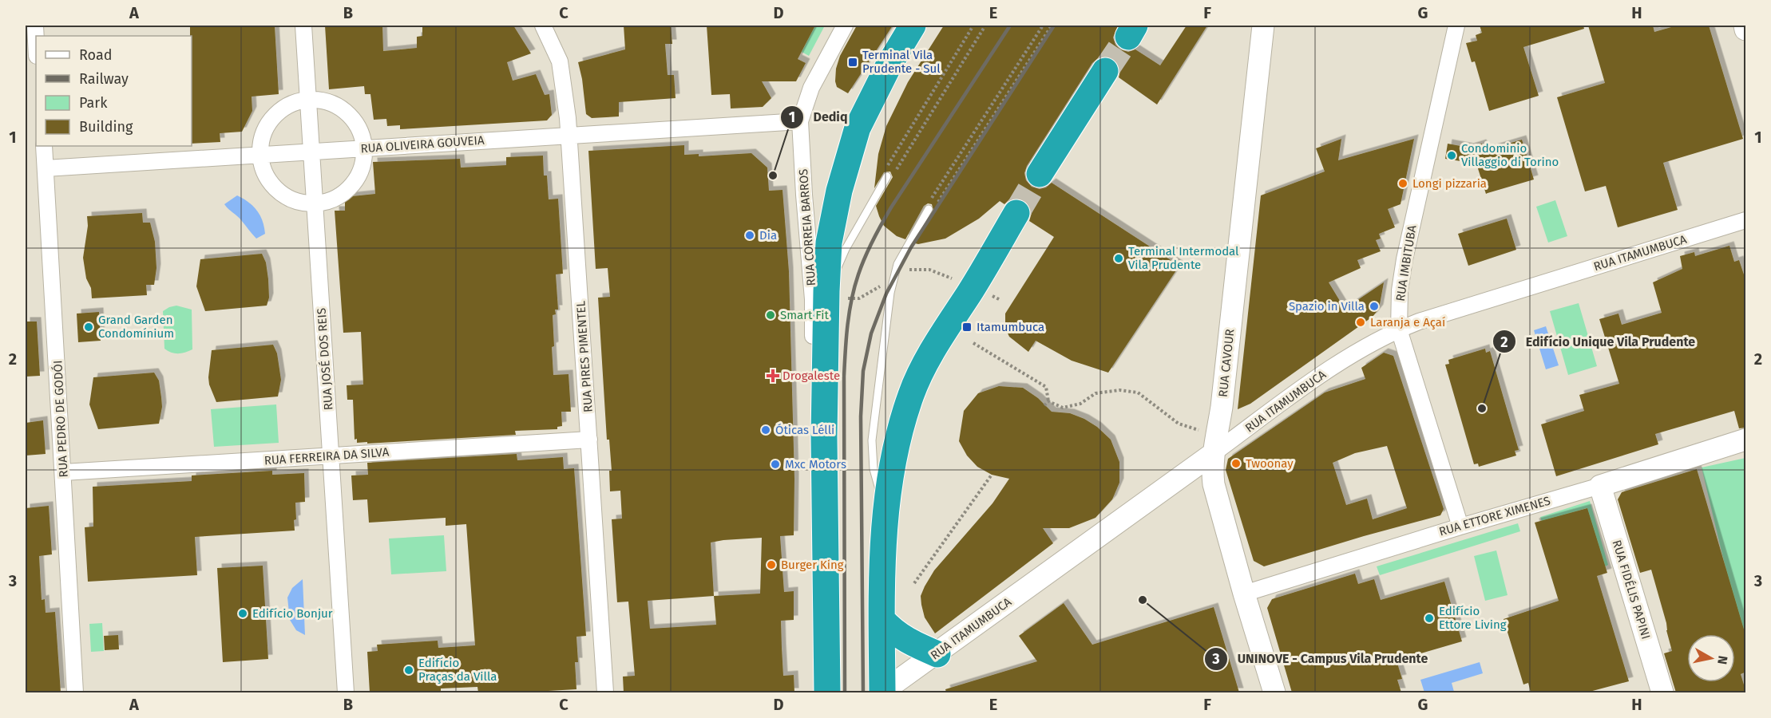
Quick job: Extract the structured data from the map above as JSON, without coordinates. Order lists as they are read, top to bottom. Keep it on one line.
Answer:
{"streets":{"street":["RUA OLIVEIRA GOUVEIA","RUA CORREIA BARROS","RUA ITAMUMBUCA","RUA IMBITUBA","RUA PIRES PIMENTEL","RUA JOSÉ DOS REIS","RUA CAVOUR","RUA PEDRO DE GODÓI","RUA FERREIRA DA SILVA","RUA ETTORE XIMENES","RUA FIDÉLIS PAPINI"]},"crossings":[["RUA OLIVEIRA GOUVEIA","RUA CORREIA BARROS"],["RUA OLIVEIRA GOUVEIA","RUA PIRES PIMENTEL"],["RUA OLIVEIRA GOUVEIA","RUA JOSÉ DOS REIS"],["RUA OLIVEIRA GOUVEIA","RUA PEDRO DE GODÓI"],["RUA ITAMUMBUCA","RUA IMBITUBA"],["RUA ITAMUMBUCA","RUA CAVOUR"],["RUA IMBITUBA","RUA ETTORE XIMENES"],["RUA PIRES PIMENTEL","RUA FERREIRA DA SILVA"],["RUA JOSÉ DOS REIS","RUA FERREIRA DA SILVA"],["RUA CAVOUR","RUA ETTORE XIMENES"],["RUA PEDRO DE GODÓI","RUA FERREIRA DA SILVA"],["RUA ETTORE XIMENES","RUA FIDÉLIS PAPINI"]],"places":{"transit":["Terminal Vila Prudente - Sul","Itamumbuca"],"other":["Condominio Villaggio di Torino","Dediq","Longi pizzaria","Dia","Terminal Intermodal Vila Prudente","Spazio in Villa","Smart Fit","Laranja e Açaí","Grand Garden Condomínium","Edifício Unique Vila Prudente","Óticas Lélli","Twoonay","Mxc Motors","Burger King","UNINOVE - Campus Vila Prudente","Edifício Bonjur","Edifício Ettore Living","Edifício Praças da Villa"],"health":["Drogaleste"]},"legend":["Road","Railway","Park","Building"],"north":"right","grid":{"columns":["A","B","C","D","E","F","G","H"],"rows":["1","2","3"]}}
